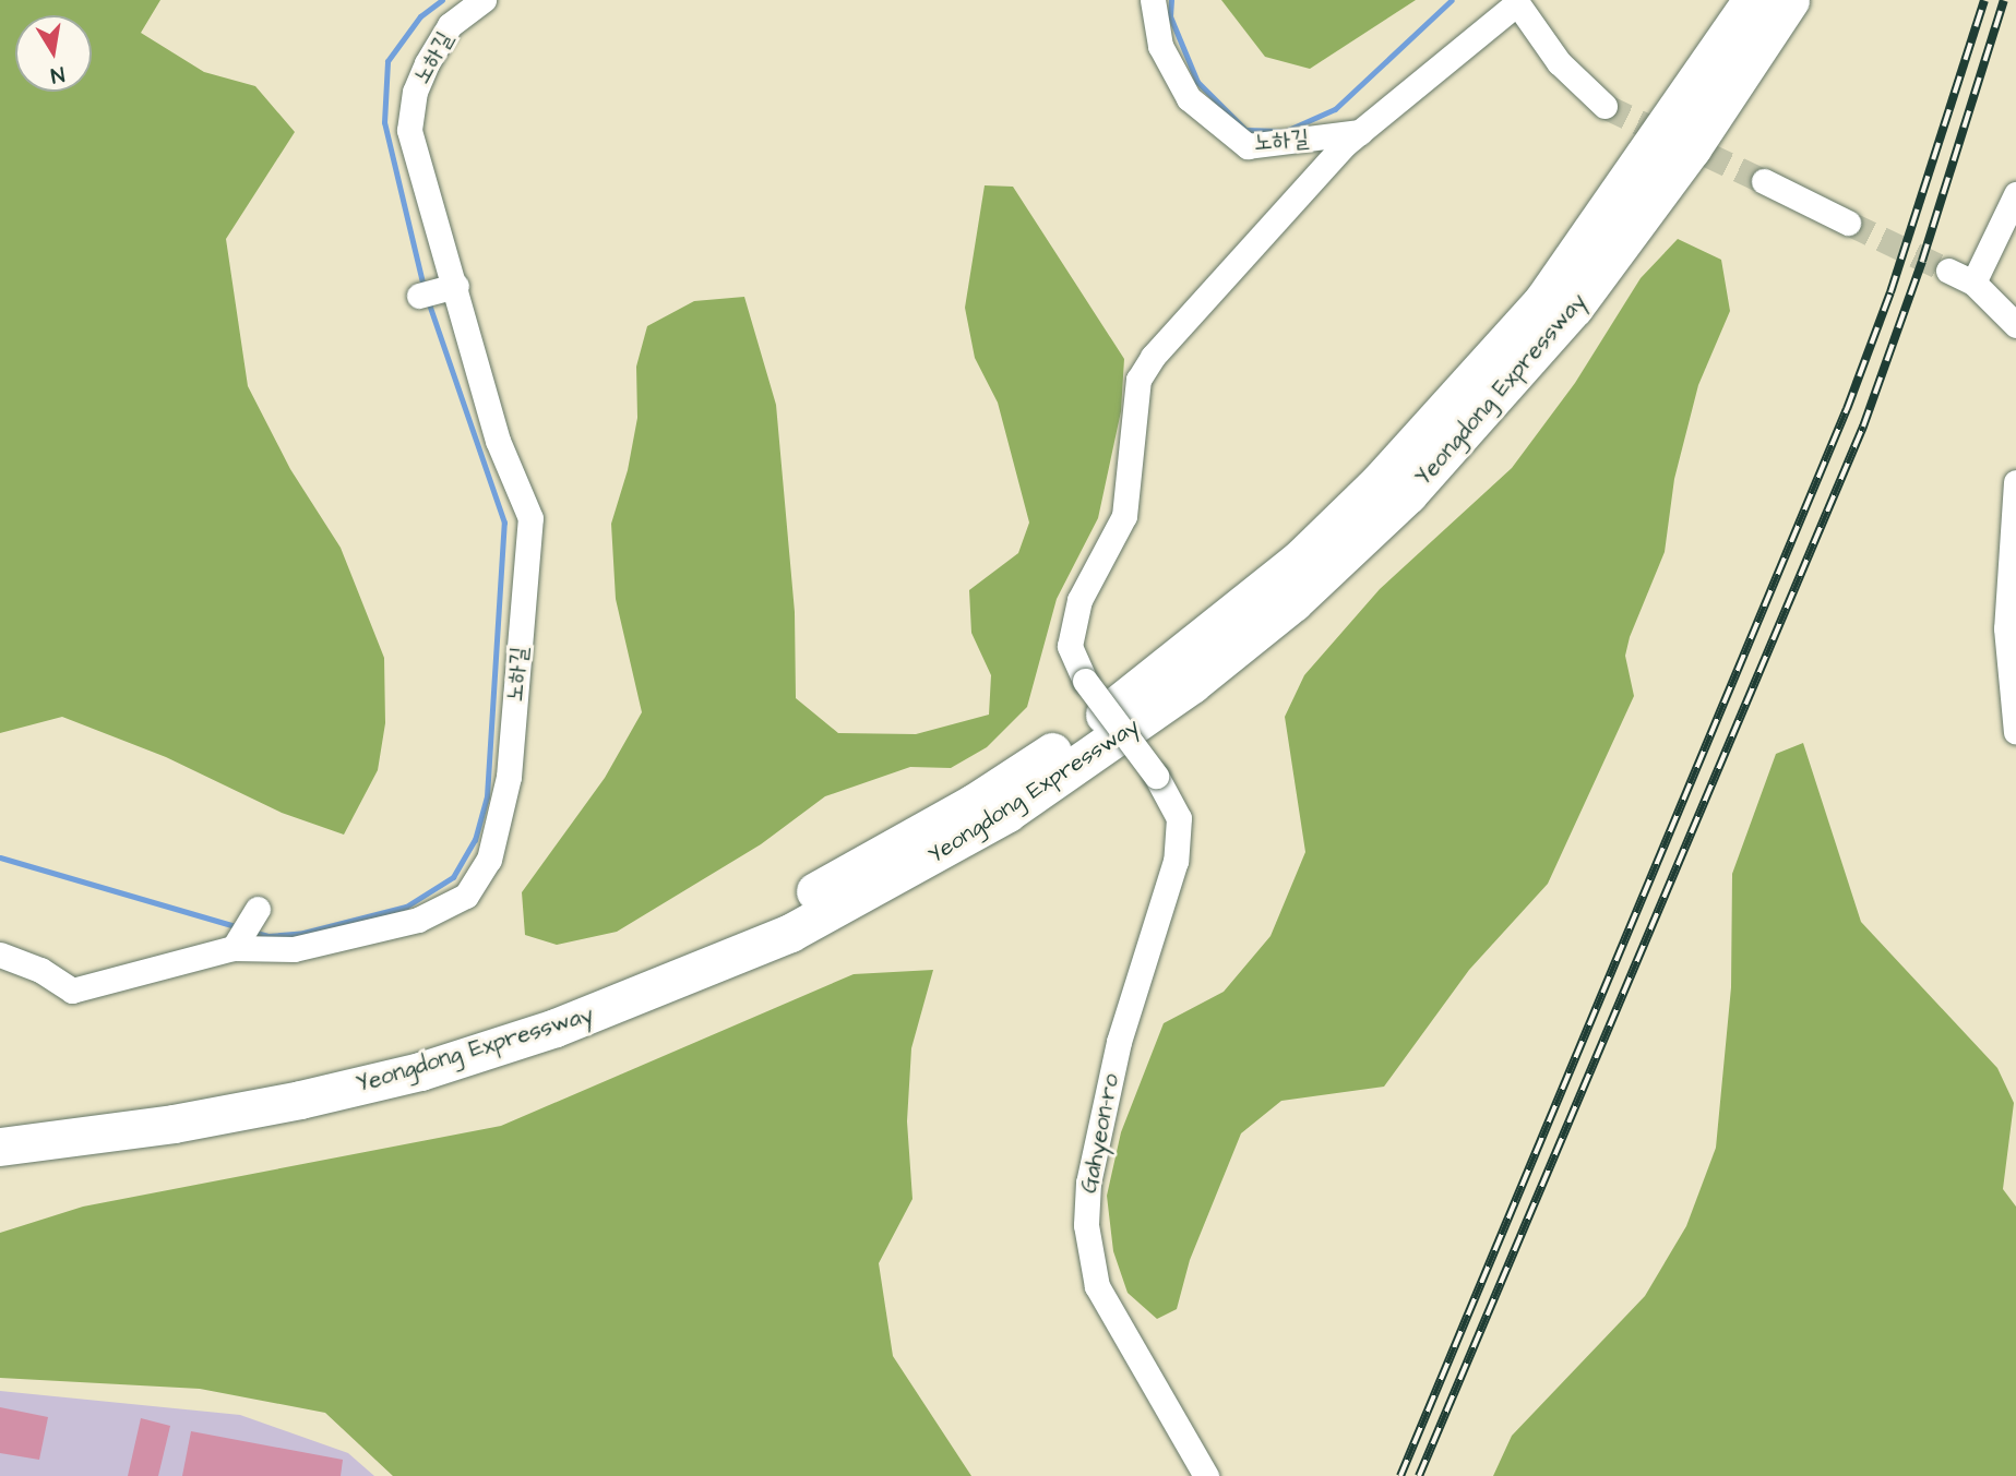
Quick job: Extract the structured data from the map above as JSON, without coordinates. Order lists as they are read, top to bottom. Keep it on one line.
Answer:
{"streets":{"highway":["Yeongdong Expressway"],"street":["노하길","Gahyeon-ro"]},"crossings":[["노하길","Gahyeon-ro"]],"north":"bottom"}
